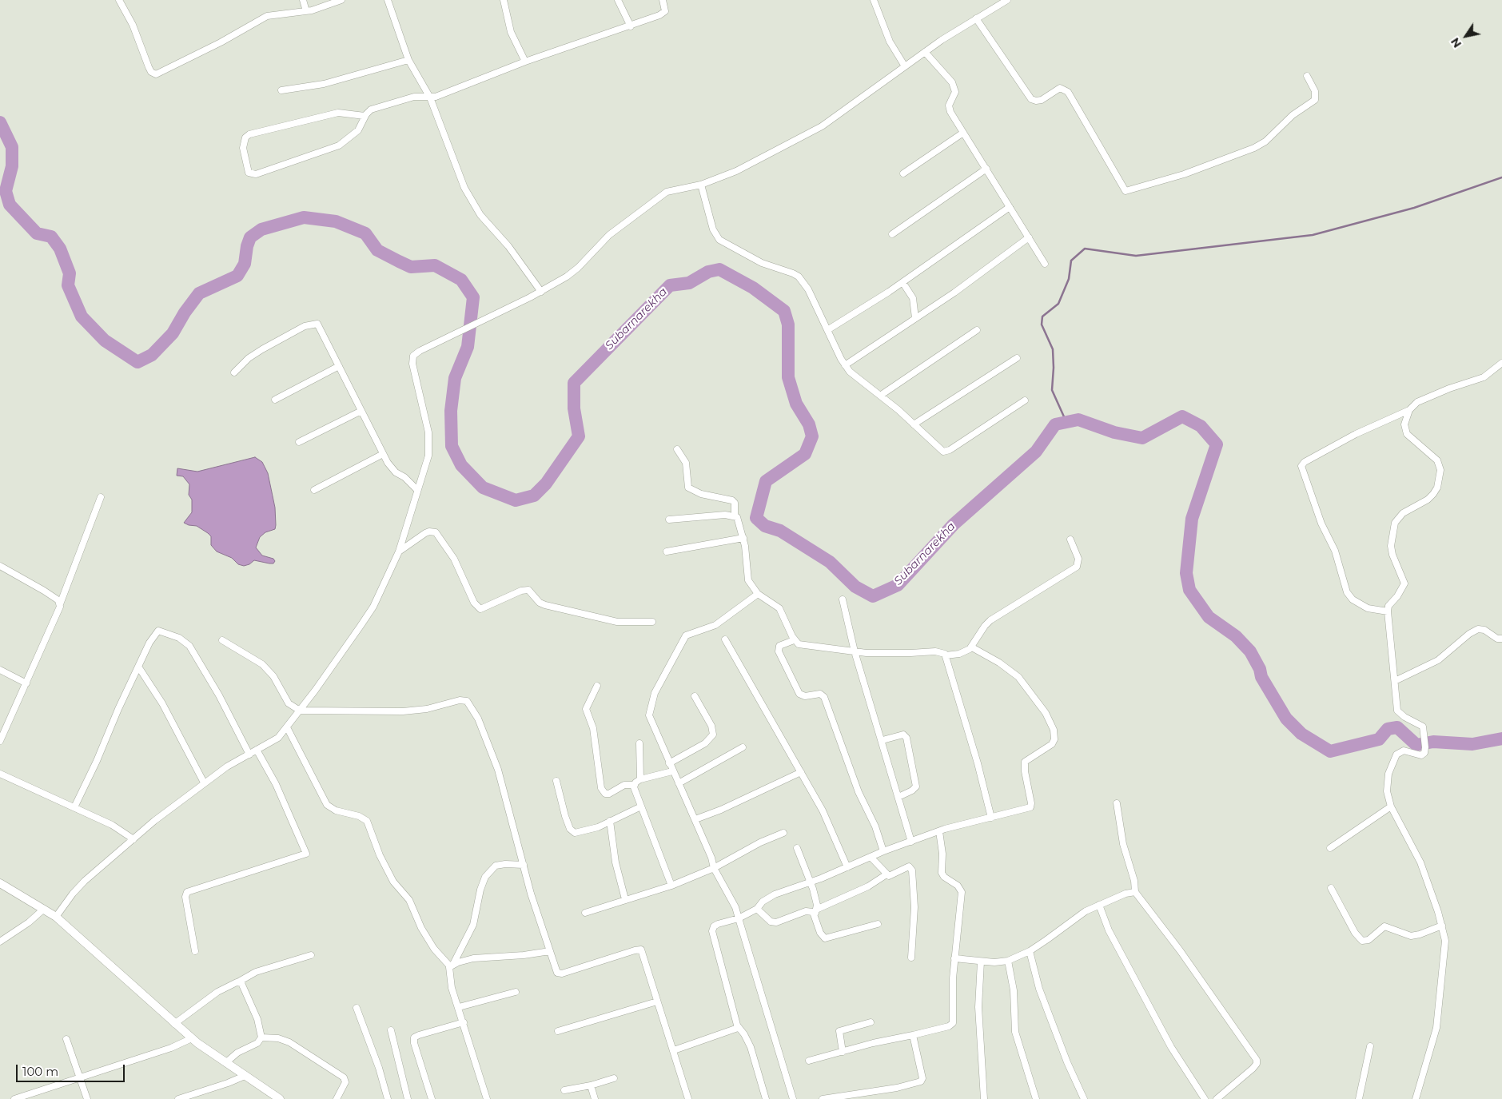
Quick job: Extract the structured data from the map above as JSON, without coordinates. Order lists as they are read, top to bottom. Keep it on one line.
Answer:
{"water":["Subarnarekha"],"scale_bar":"100 m","north":"bottom left"}
